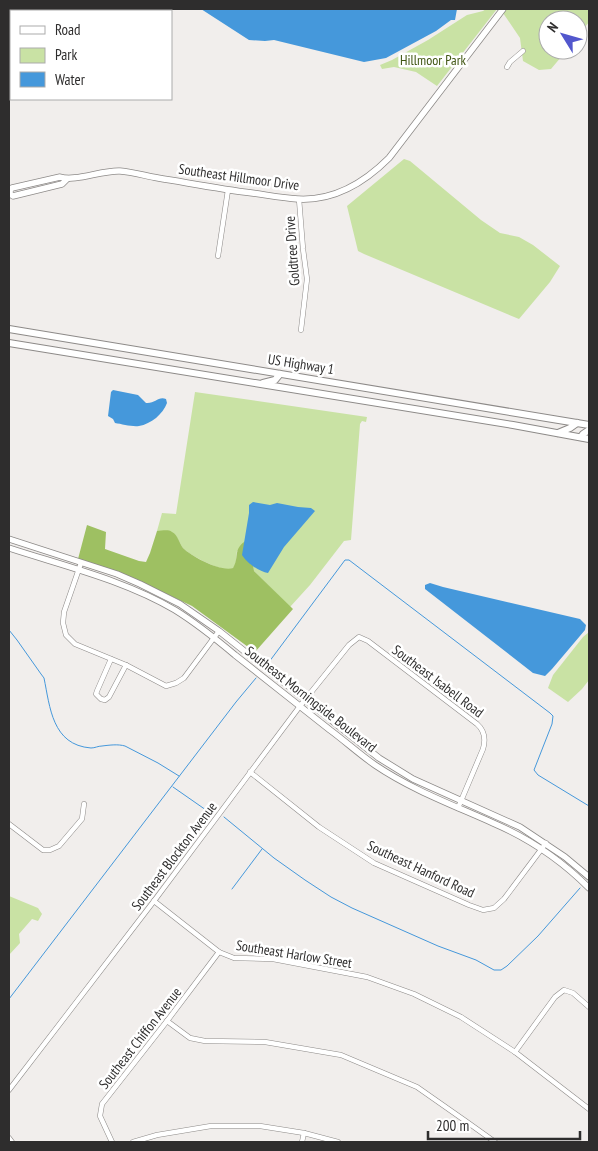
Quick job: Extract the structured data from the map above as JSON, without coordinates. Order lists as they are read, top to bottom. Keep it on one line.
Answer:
{"streets":{"main road":["US Highway 1"],"street":["Southeast Hillmoor Drive","Goldtree Drive","Southeast Isabell Road","Southeast Morningside Boulevard","Southeast Blockton Avenue","Southeast Hanford Road","Southeast Harlow Street","Southeast Chiffon Avenue"]},"crossings":[["Southeast Hillmoor Drive","Goldtree Drive"],["Southeast Isabell Road","Southeast Morningside Boulevard"],["Southeast Isabell Road","Southeast Blockton Avenue"],["Southeast Morningside Boulevard","Southeast Blockton Avenue"],["Southeast Morningside Boulevard","Southeast Hanford Road"],["Southeast Blockton Avenue","Southeast Hanford Road"],["Southeast Blockton Avenue","Southeast Harlow Street"],["Southeast Harlow Street","Southeast Chiffon Avenue"]],"parks":["Hillmoor Park"],"legend":["Road","Park","Water"],"scale_bar":"200 m","north":"top left"}
